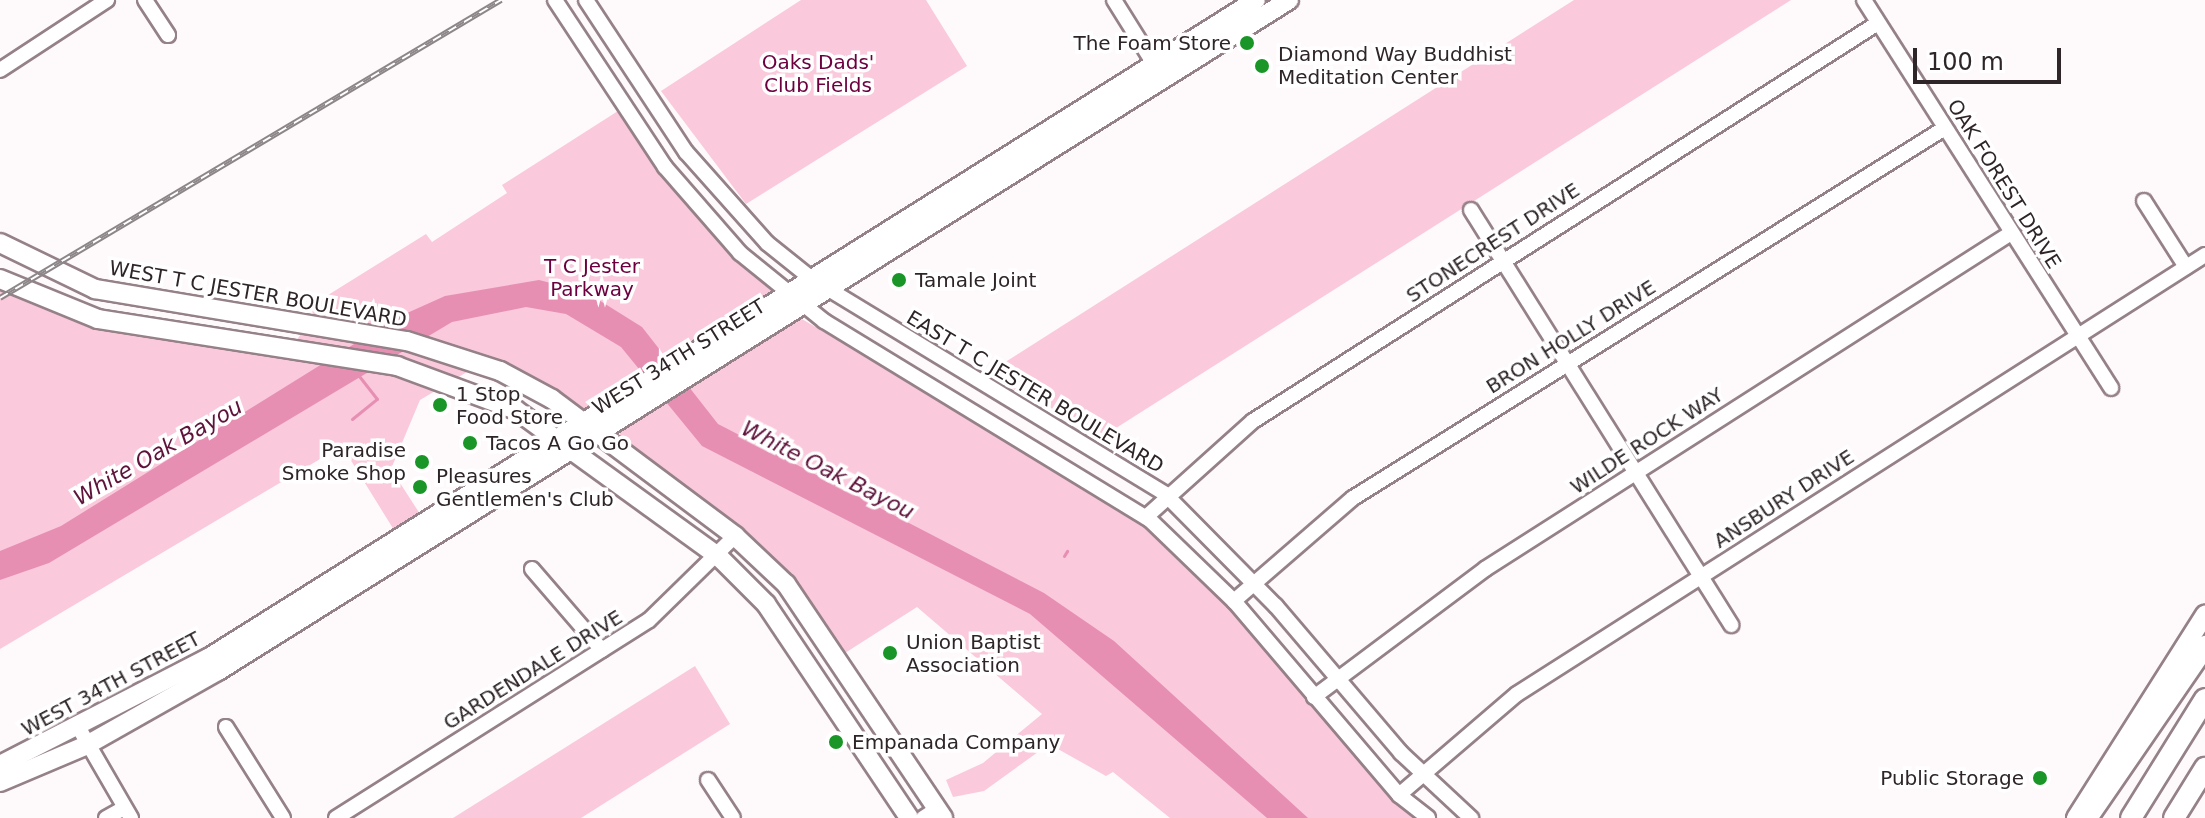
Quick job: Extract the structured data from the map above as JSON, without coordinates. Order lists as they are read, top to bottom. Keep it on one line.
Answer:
{"streets":{"main road":["WEST T C JESTER BOULEVARD","WEST 34TH STREET"],"street":["OAK FOREST DRIVE","STONECREST DRIVE","BRON HOLLY DRIVE","EAST T C JESTER BOULEVARD","WILDE ROCK WAY","ANSBURY DRIVE","GARDENDALE DRIVE"]},"crossings":[["OAK FOREST DRIVE","STONECREST DRIVE"],["OAK FOREST DRIVE","BRON HOLLY DRIVE"],["OAK FOREST DRIVE","WILDE ROCK WAY"],["OAK FOREST DRIVE","ANSBURY DRIVE"],["STONECREST DRIVE","EAST T C JESTER BOULEVARD"],["WEST T C JESTER BOULEVARD","WEST 34TH STREET"],["WEST T C JESTER BOULEVARD","GARDENDALE DRIVE"],["BRON HOLLY DRIVE","EAST T C JESTER BOULEVARD"],["WEST 34TH STREET","EAST T C JESTER BOULEVARD"],["EAST T C JESTER BOULEVARD","WILDE ROCK WAY"],["EAST T C JESTER BOULEVARD","ANSBURY DRIVE"]],"water":["White Oak Bayou"],"parks":["Oaks Dads' Club Fields","T C Jester Parkway"],"places":["The Foam Store","Diamond Way Buddhist Meditation Center","Tamale Joint","1 Stop Food Store","Tacos A Go Go","Paradise Smoke Shop","Pleasures Gentlemen's Club","Union Baptist Association","Empanada Company","Public Storage"],"scale_bar":"100 m"}
